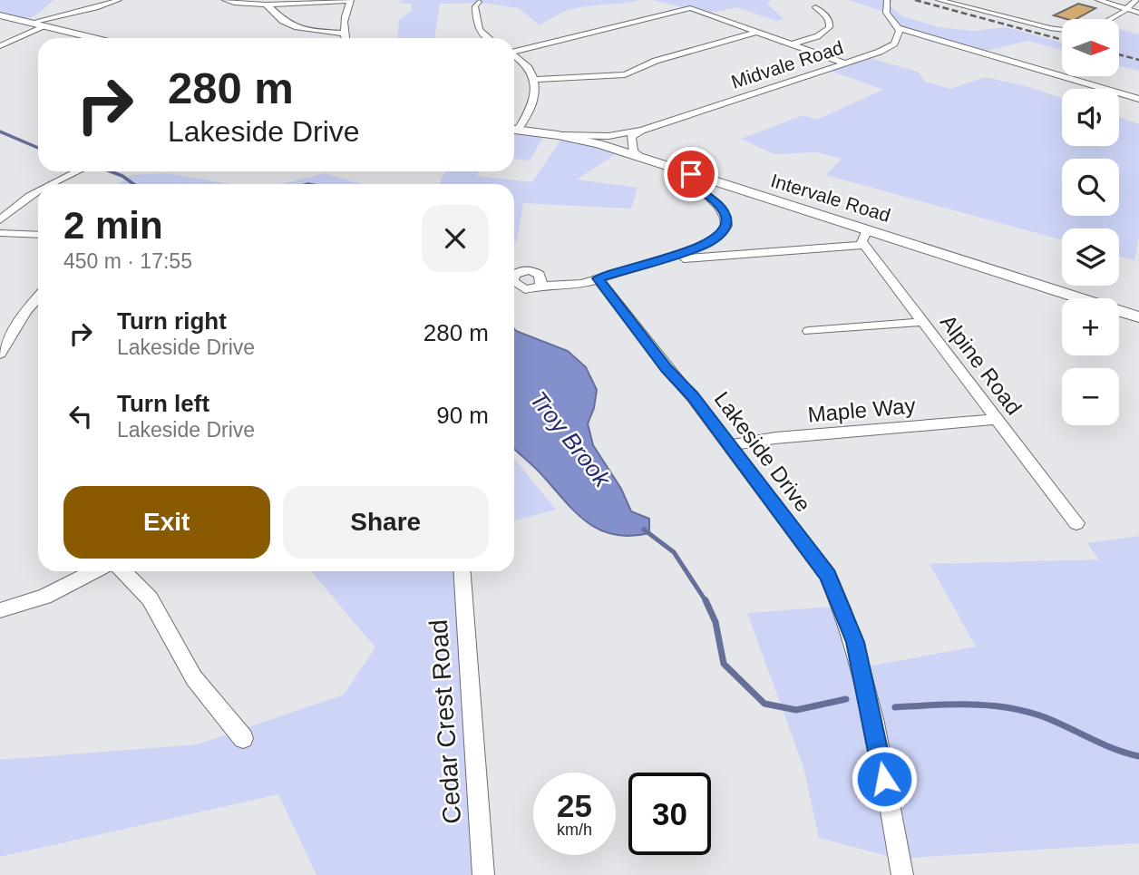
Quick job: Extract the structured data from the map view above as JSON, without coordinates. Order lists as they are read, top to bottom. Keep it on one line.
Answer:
{"streets":{"street":["Midvale Road","Intervale Road","Alpine Road","Maple Way","Lakeside Drive","Cedar Crest Road"]},"crossings":[["Midvale Road","Intervale Road"],["Alpine Road","Maple Way"],["Maple Way","Lakeside Drive"]],"water":["Troy Brook"],"north":"right","page":{"map_buttons":["+","−"],"turn":["280 m","Lakeside Drive"],"heading":["2 min","450 m · 17:55"],"list":[{"name":"Turn right","note":"Lakeside Drive","value":"280 m"},{"name":"Turn left","note":"Lakeside Drive","value":"90 m"}],"buttons":["Exit","Share"],"speed":"25 km/h","limit":"30"}}
